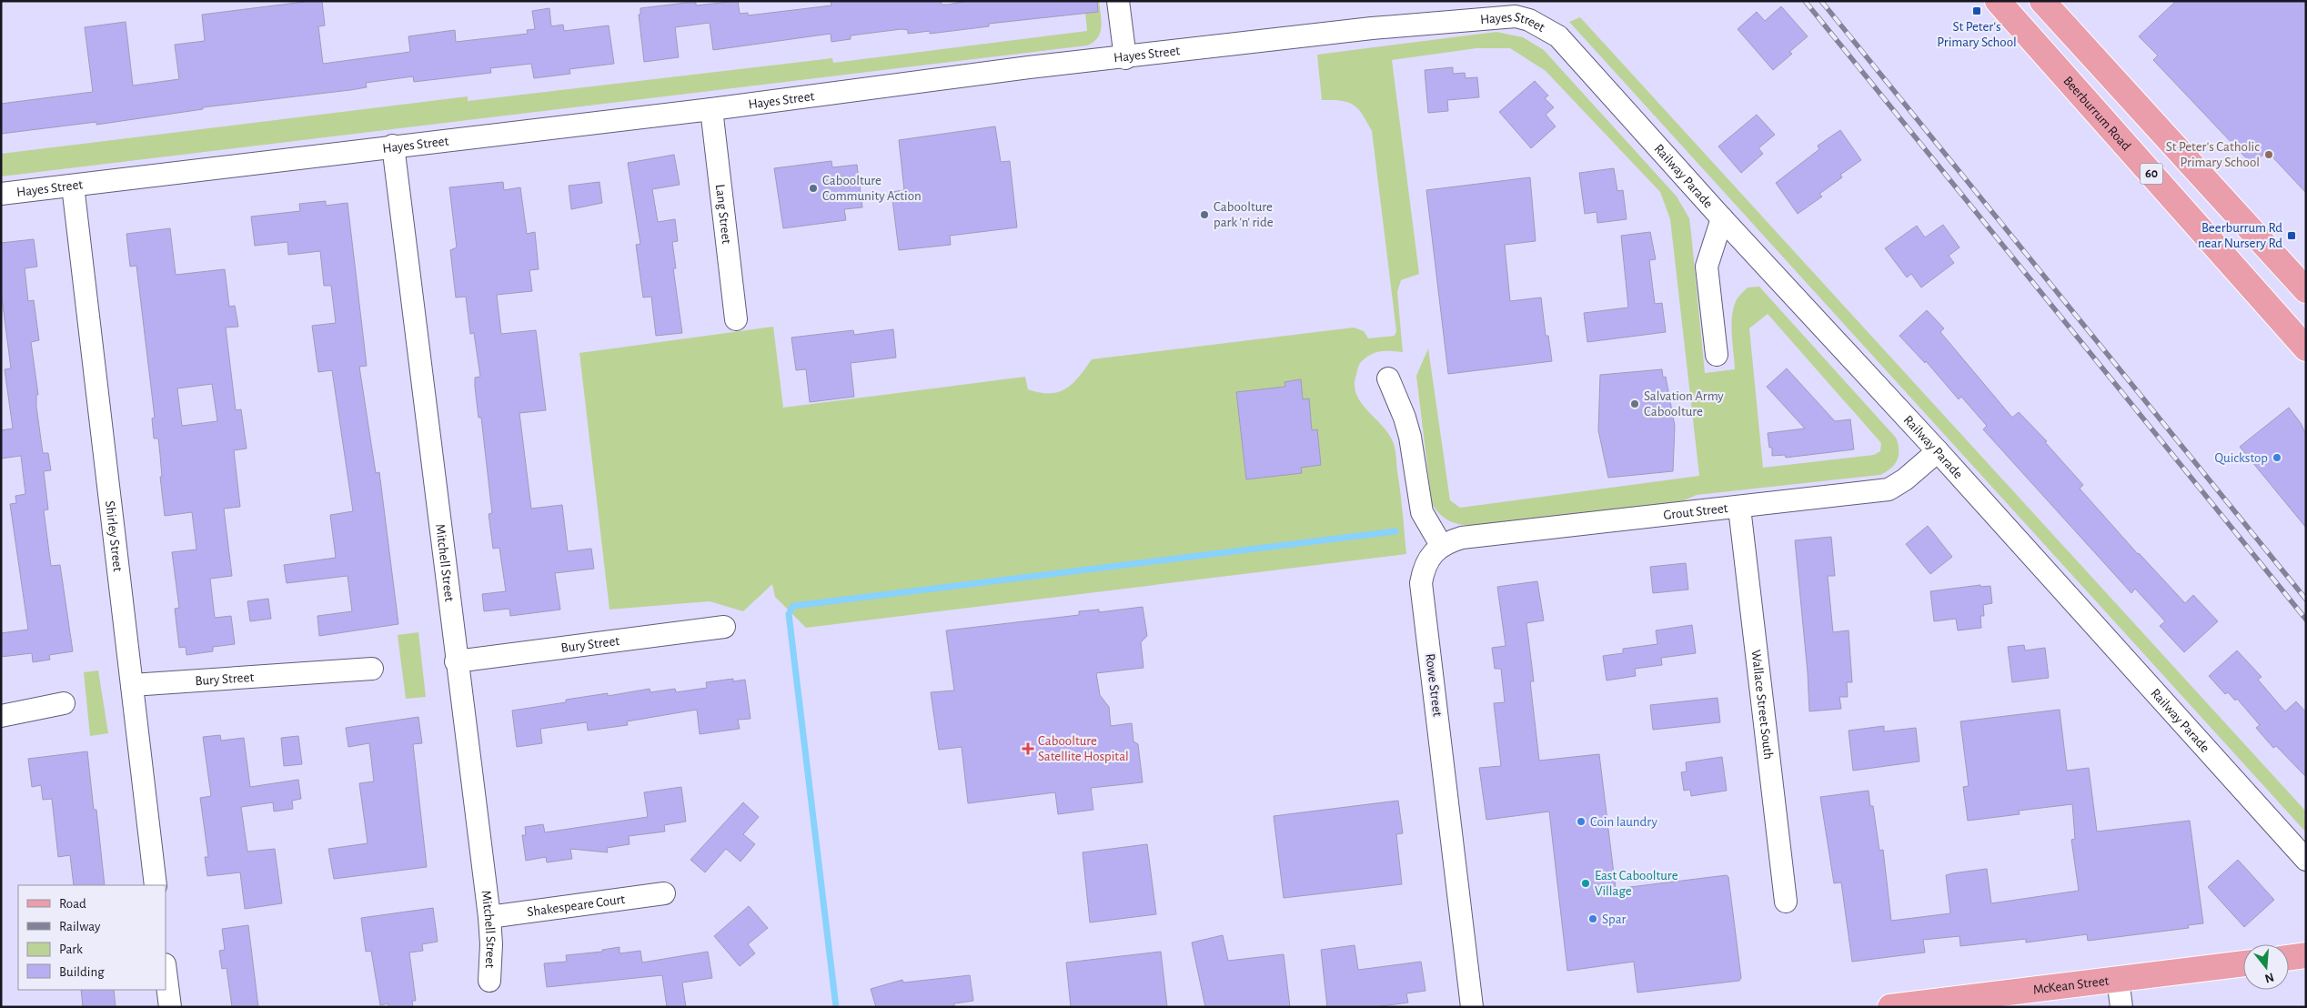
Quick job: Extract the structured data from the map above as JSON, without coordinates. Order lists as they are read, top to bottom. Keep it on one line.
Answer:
{"streets":{"main road":["Beerburrum Road","60","McKean Street"],"street":["Hayes Street","Railway Parade","Lang Street","Grout Street","Shirley Street","Mitchell Street","Bury Street","Rowe Street","Wallace Street South","Shakespeare Court"]},"crossings":[["Hayes Street","Railway Parade"],["Hayes Street","Lang Street"],["Hayes Street","Shirley Street"],["Hayes Street","Mitchell Street"],["Railway Parade","Grout Street"],["Grout Street","Rowe Street"],["Grout Street","Wallace Street South"],["Shirley Street","Bury Street"],["Mitchell Street","Bury Street"],["Mitchell Street","Shakespeare Court"]],"places":{"transit":["St Peter's Primary School","Beerburrum Rd near Nursery Rd"],"other":["St Peter's Catholic Primary School","Caboolture Community Action","Caboolture park 'n' ride","Salvation Army Caboolture","Quickstop","Coin laundry","East Caboolture Village","Spar"],"health":["Caboolture Satellite Hospital"]},"legend":["Road","Railway","Park","Building"],"north":"bottom"}
